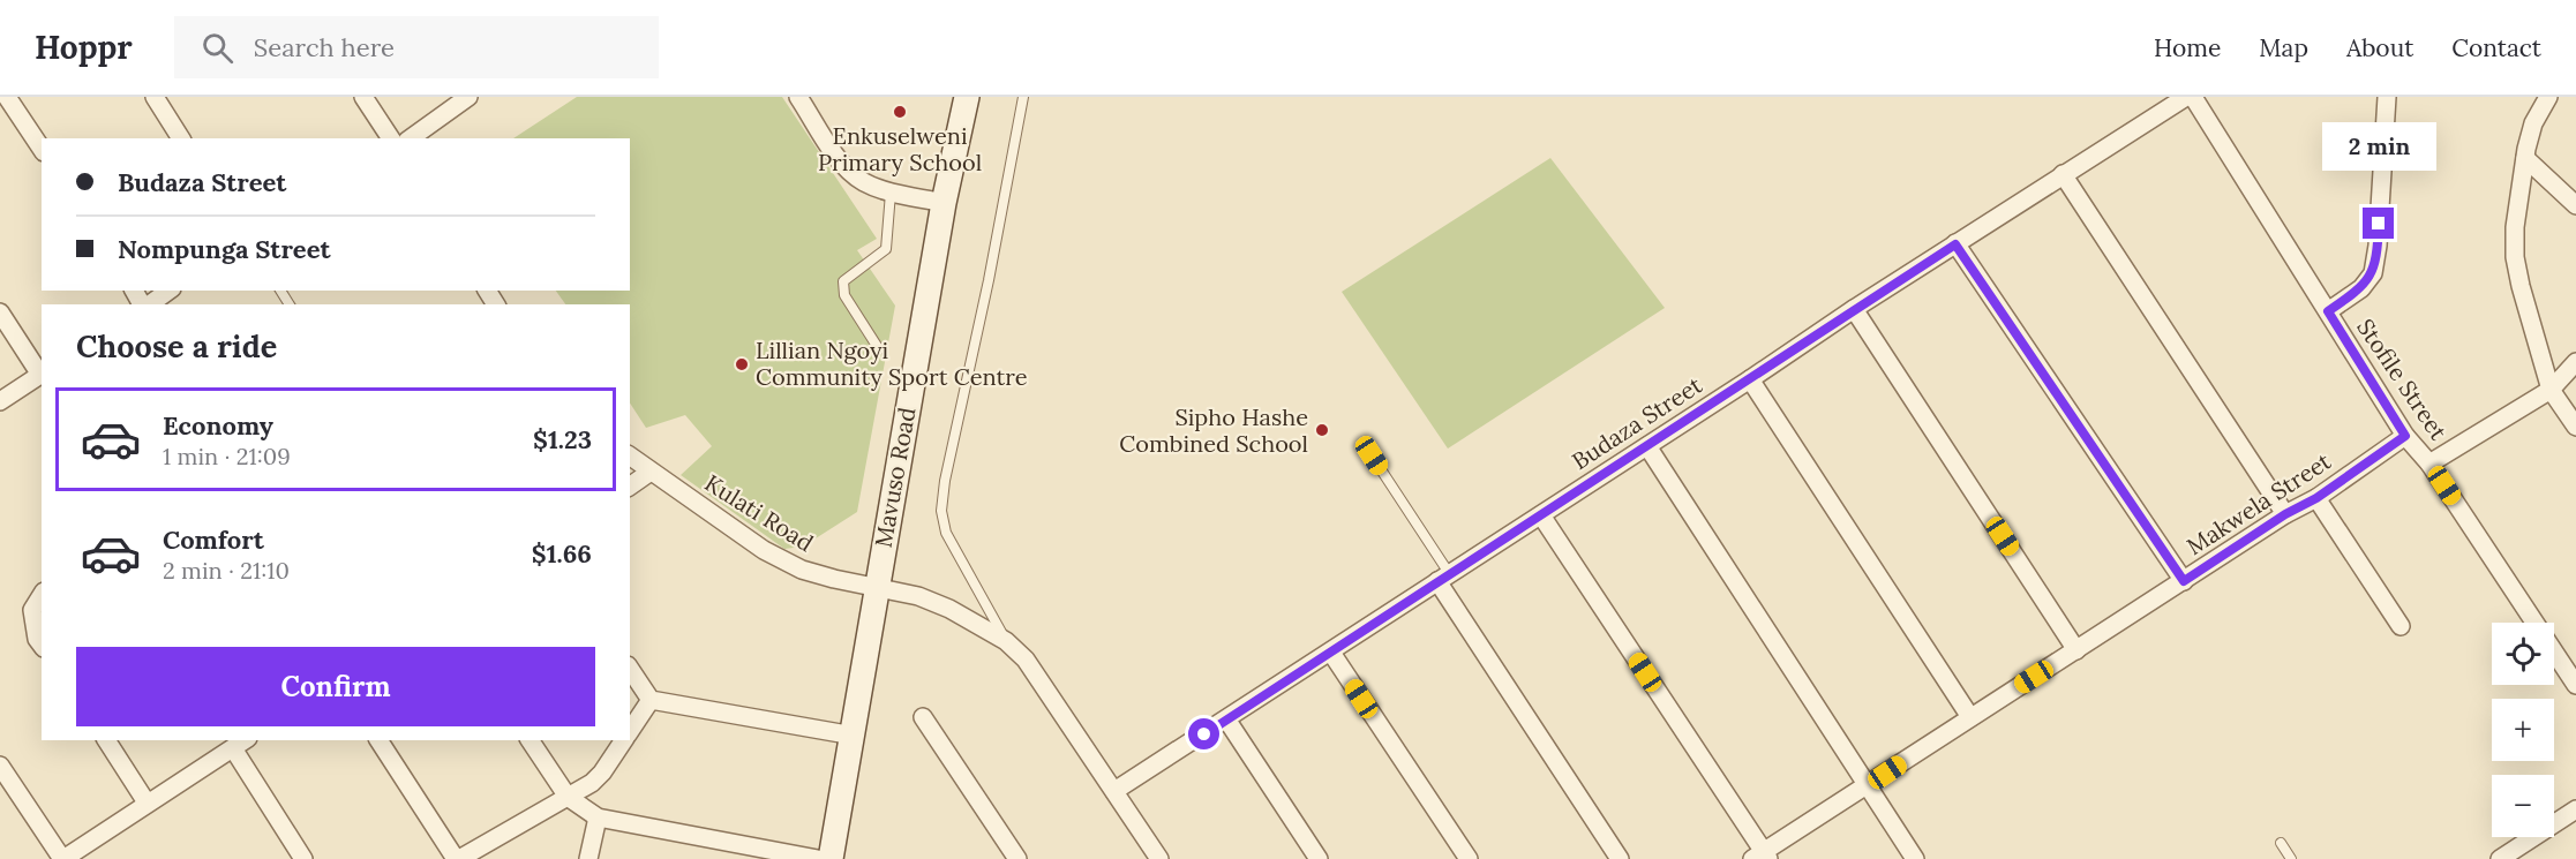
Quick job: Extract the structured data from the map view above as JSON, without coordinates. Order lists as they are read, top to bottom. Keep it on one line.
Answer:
{"streets":{"street":["Stofile Street","Budaza Street","Mavuso Road","Makwela Street","Kulati Road"]},"crossings":[["Stofile Street","Makwela Street"],["Budaza Street","Kulati Road"],["Mavuso Road","Kulati Road"]],"places":["Enkuselweni Primary School","Lillian Ngoyi Community Sport Centre","Sipho Hashe Combined School"],"page":{"header":"Hoppr","search":"Search here","nav":["Home","Map","About","Contact"],"bubble":"2 min","banner":["Budaza Street","Nompunga Street"],"heading":"Choose a ride","list":[{"name":"Economy","note":"1 min · 21:09","value":"$1.23"},{"name":"Comfort","note":"2 min · 21:10","value":"$1.66"}],"map_buttons":["+","−"],"buttons":"Confirm"}}
